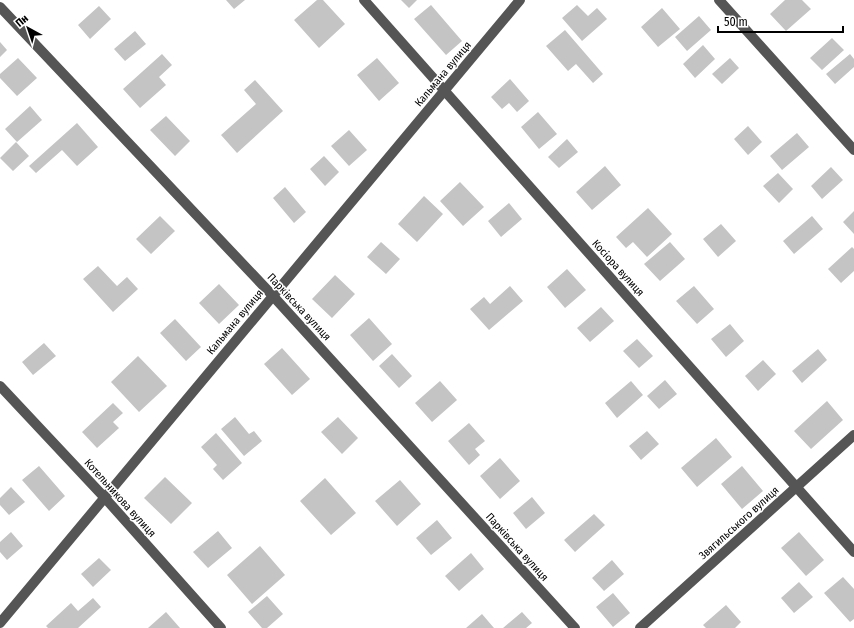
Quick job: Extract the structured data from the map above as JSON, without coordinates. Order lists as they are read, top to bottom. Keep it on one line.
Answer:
{"streets":{"street":["Кальмана вулиця","Косіора вулиця","Парківська вулиця","Котельникова вулиця","Звягильського вулиця"]},"crossings":[["Кальмана вулиця","Косіора вулиця"],["Кальмана вулиця","Парківська вулиця"],["Кальмана вулиця","Котельникова вулиця"],["Косіора вулиця","Звягильського вулиця"]],"scale_bar":"50 m","north":"top left"}
